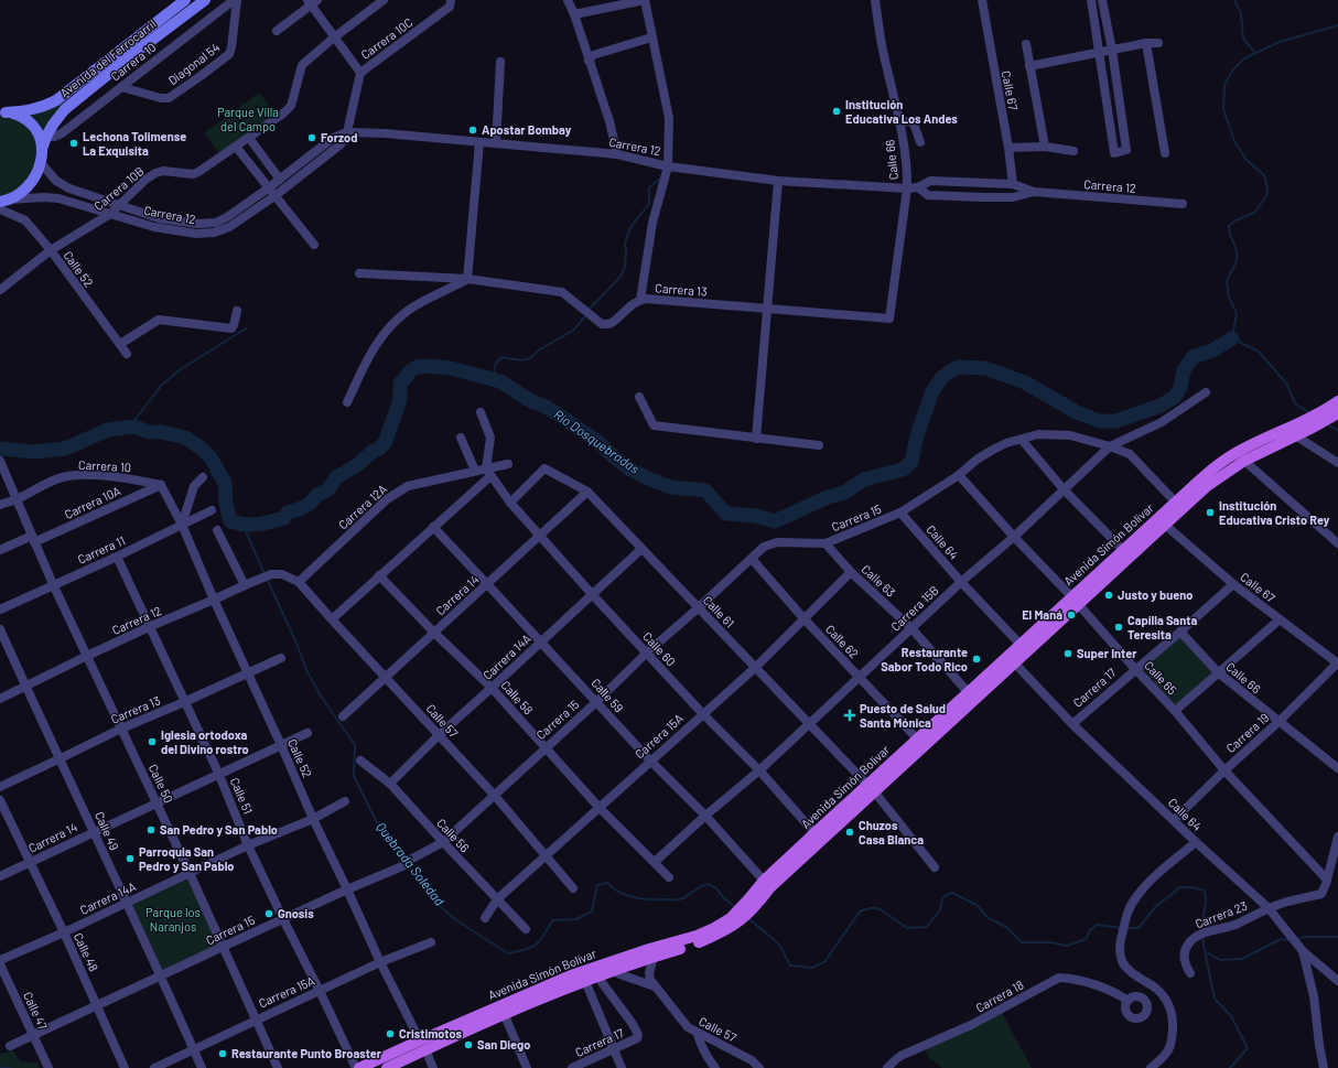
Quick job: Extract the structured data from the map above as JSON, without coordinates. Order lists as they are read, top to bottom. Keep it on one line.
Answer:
{"streets":{"main road":["Avenida del Ferrocarril","Avenida Simón Bolívar"],"street":["Carrera 10C","Carrera 10","Diagonal 54","Calle 67","Carrera 12","Calle 66","Carrera 10B","Calle 52","Carrera 13","Carrera 10A","Carrera 12A","Carrera 15","Calle 64","Carrera 11","Calle 63","Carrera 14","Carrera 15B","Calle 61","Calle 62","Calle 60","Carrera 14A","Calle 65","Carrera 17","Calle 59","Calle 58","Calle 57","Carrera 19","Carrera 15A","Calle 50","Calle 51","Calle 49","Calle 56","Carrera 23","Calle 48","Carrera 18","Calle 47"]},"crossings":[["Carrera 10C","Carrera 12"],["Avenida del Ferrocarril","Carrera 10"],["Carrera 10","Diagonal 54"],["Carrera 10","Calle 52"],["Carrera 10","Carrera 10A"],["Carrera 10","Calle 50"],["Calle 67","Carrera 12"],["Calle 67","Avenida Simón Bolívar"],["Calle 67","Carrera 17"],["Calle 67","Carrera 19"],["Carrera 12","Calle 66"],["Carrera 12","Carrera 10B"],["Carrera 12","Calle 52"],["Carrera 12","Calle 57"],["Carrera 12","Calle 50"],["Carrera 12","Calle 51"],["Carrera 12","Calle 49"],["Calle 66","Carrera 13"],["Calle 66","Carrera 17"],["Calle 66","Carrera 19"],["Carrera 10B","Calle 52"],["Calle 52","Carrera 13"],["Calle 52","Carrera 10A"],["Calle 52","Carrera 15"],["Calle 52","Avenida Simón Bolívar"],["Calle 52","Carrera 11"],["Calle 52","Carrera 14"],["Calle 52","Carrera 14A"],["Calle 52","Carrera 15A"],["Carrera 13","Calle 50"],["Carrera 13","Calle 51"],["Carrera 13","Calle 49"],["Carrera 10A","Calle 50"],["Carrera 12A","Calle 60"],["Carrera 12A","Calle 57"],["Carrera 15","Calle 64"],["Carrera 15","Calle 63"],["Carrera 15","Carrera 15B"],["Carrera 15","Calle 61"],["Carrera 15","Calle 62"],["Carrera 15","Calle 60"],["Carrera 15","Calle 65"],["Carrera 15","Calle 59"],["Carrera 15","Calle 58"],["Carrera 15","Calle 57"],["Carrera 15","Calle 50"],["Carrera 15","Calle 51"],["Carrera 15","Calle 49"],["Carrera 15","Calle 56"],["Carrera 15","Calle 48"],["Carrera 15","Calle 47"],["Calle 64","Avenida Simón Bolívar"],["Calle 64","Carrera 15B"],["Calle 64","Carrera 17"],["Calle 64","Carrera 19"],["Calle 64","Carrera 23"],["Avenida Simón Bolívar","Calle 63"],["Avenida Simón Bolívar","Calle 61"],["Avenida Simón Bolívar","Calle 62"],["Avenida Simón Bolívar","Calle 60"],["Avenida Simón Bolívar","Calle 65"],["Avenida Simón Bolívar","Carrera 17"],["Avenida Simón Bolívar","Calle 59"],["Avenida Simón Bolívar","Calle 57"],["Carrera 11","Calle 50"],["Carrera 11","Calle 51"],["Calle 63","Carrera 15B"],["Calle 63","Carrera 15A"],["Carrera 14","Calle 61"],["Carrera 14","Calle 60"],["Carrera 14","Calle 59"],["Carrera 14","Calle 58"],["Carrera 14","Calle 57"],["Carrera 14","Calle 50"],["Carrera 14","Calle 51"],["Carrera 14","Calle 49"],["Carrera 14","Calle 48"],["Carrera 15B","Calle 61"],["Carrera 15B","Calle 62"],["Carrera 15B","Calle 60"],["Carrera 15B","Calle 65"],["Carrera 15B","Calle 59"],["Carrera 15B","Calle 58"],["Calle 61","Calle 60"],["Calle 61","Carrera 14A"],["Calle 61","Carrera 15A"],["Calle 62","Carrera 15A"],["Calle 60","Carrera 14A"],["Calle 60","Carrera 15A"],["Carrera 14A","Calle 59"],["Carrera 14A","Calle 58"],["Carrera 14A","Calle 57"],["Carrera 14A","Calle 50"],["Carrera 14A","Calle 51"],["Carrera 14A","Calle 49"],["Carrera 14A","Calle 56"],["Carrera 14A","Calle 48"],["Calle 65","Carrera 17"],["Calle 65","Carrera 19"],["Calle 65","Carrera 23"],["Calle 59","Carrera 15A"],["Calle 58","Carrera 15A"],["Calle 57","Carrera 15A"],["Carrera 15A","Calle 50"],["Carrera 15A","Calle 51"],["Carrera 15A","Calle 49"],["Carrera 15A","Calle 56"]],"water":["Río Dosquebradas","Quebrada Soledad"],"parks":["Parque Villa del Campo","Parque los Naranjos"],"places":{"other":["Institución Educativa Los Andes","Apostar Bombay","Forzod","Lechona Tolimense La Exquisita","Institución Educativa Cristo Rey","Justo y bueno","El Maná","Capilla Santa Teresita","Super Inter","Restaurante Sabor Todo Rico","Iglesia ortodoxa del Divino rostro","San Pedro y San Pablo","Chuzos Casa Blanca","Parroquia San Pedro y San Pablo","Gnosis","Cristimotos","San Diego","Restaurante Punto Broaster"],"health":["Puesto de Salud Santa Mónica"]}}
